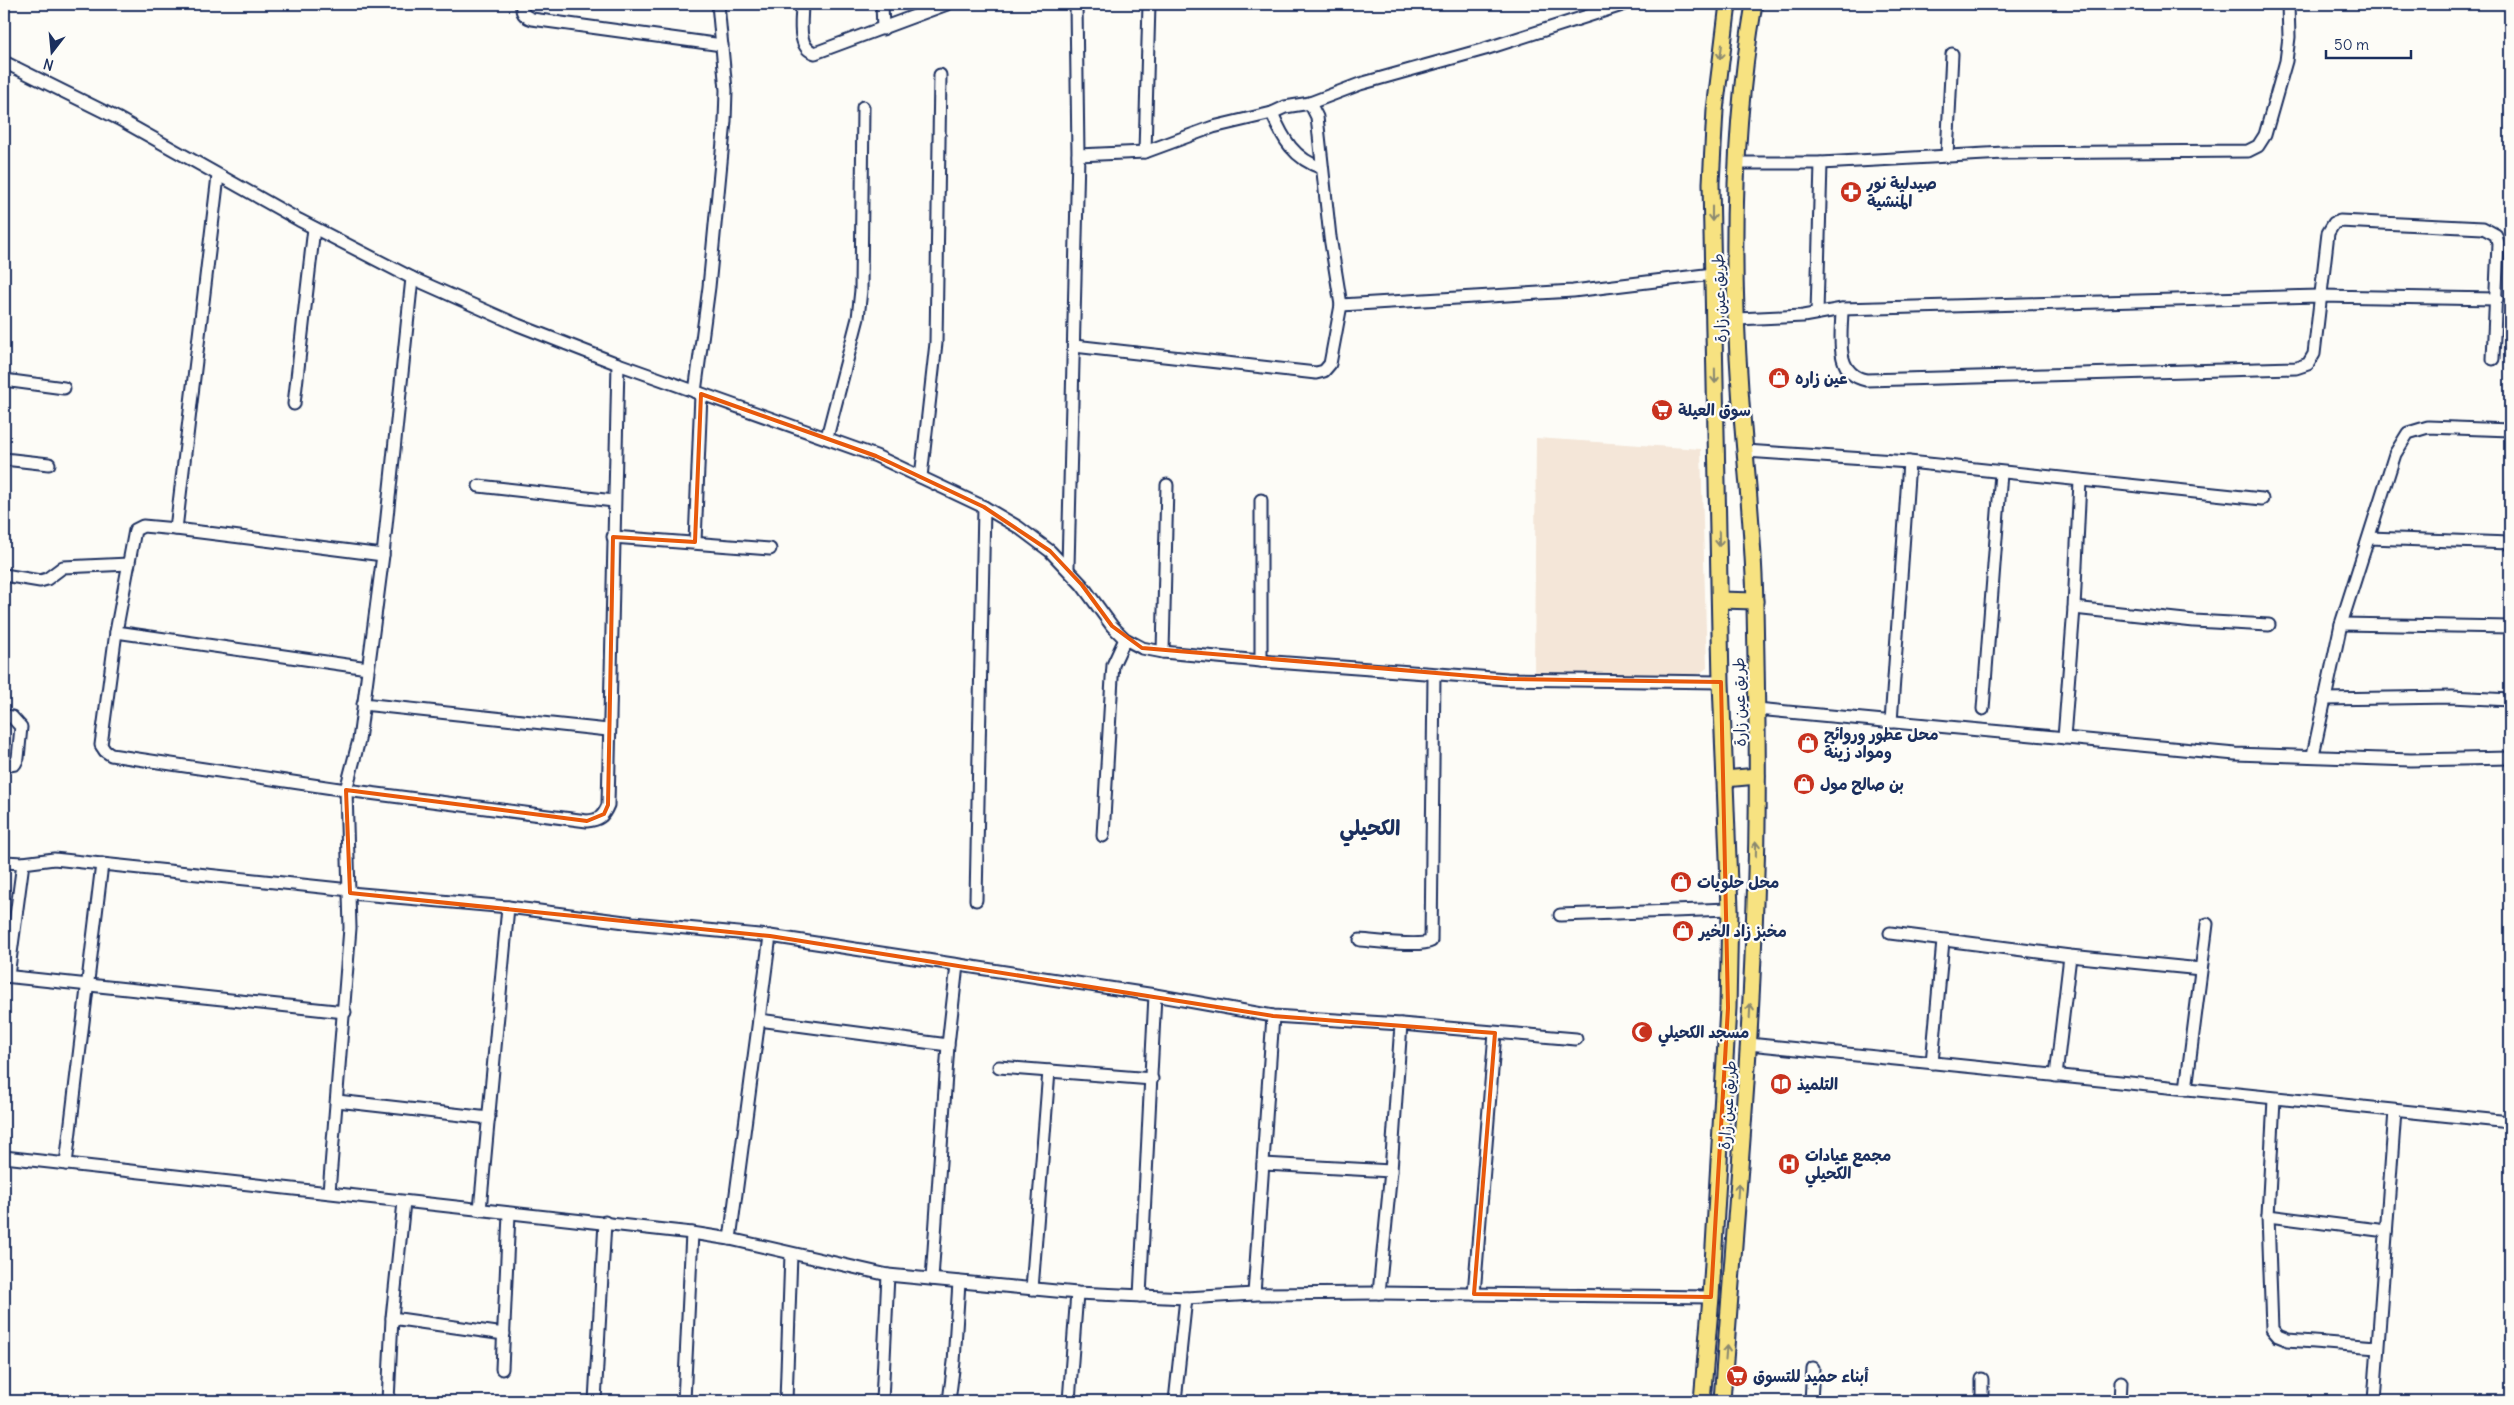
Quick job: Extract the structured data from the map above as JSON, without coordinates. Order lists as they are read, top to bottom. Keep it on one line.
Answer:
{"streets":{"main road":["طريق عين زارة"]},"districts":["الكحيلي"],"places":{"pharmacy":["صيدلية نور المنشية"],"shop":["عين زاره","محل عطور وروائح ومواد زينة","بن صالح مول","محل حلويات","مخبز زاد الخير"],"supermarket":["سوق العيلة","أبناء حميد للتسوق"],"mosque":["مسجد الكحيلي"],"library":["التلميذ"],"hospital":["مجمع عيادات الكحيلي"]},"scale_bar":"50 m","north":"bottom"}
